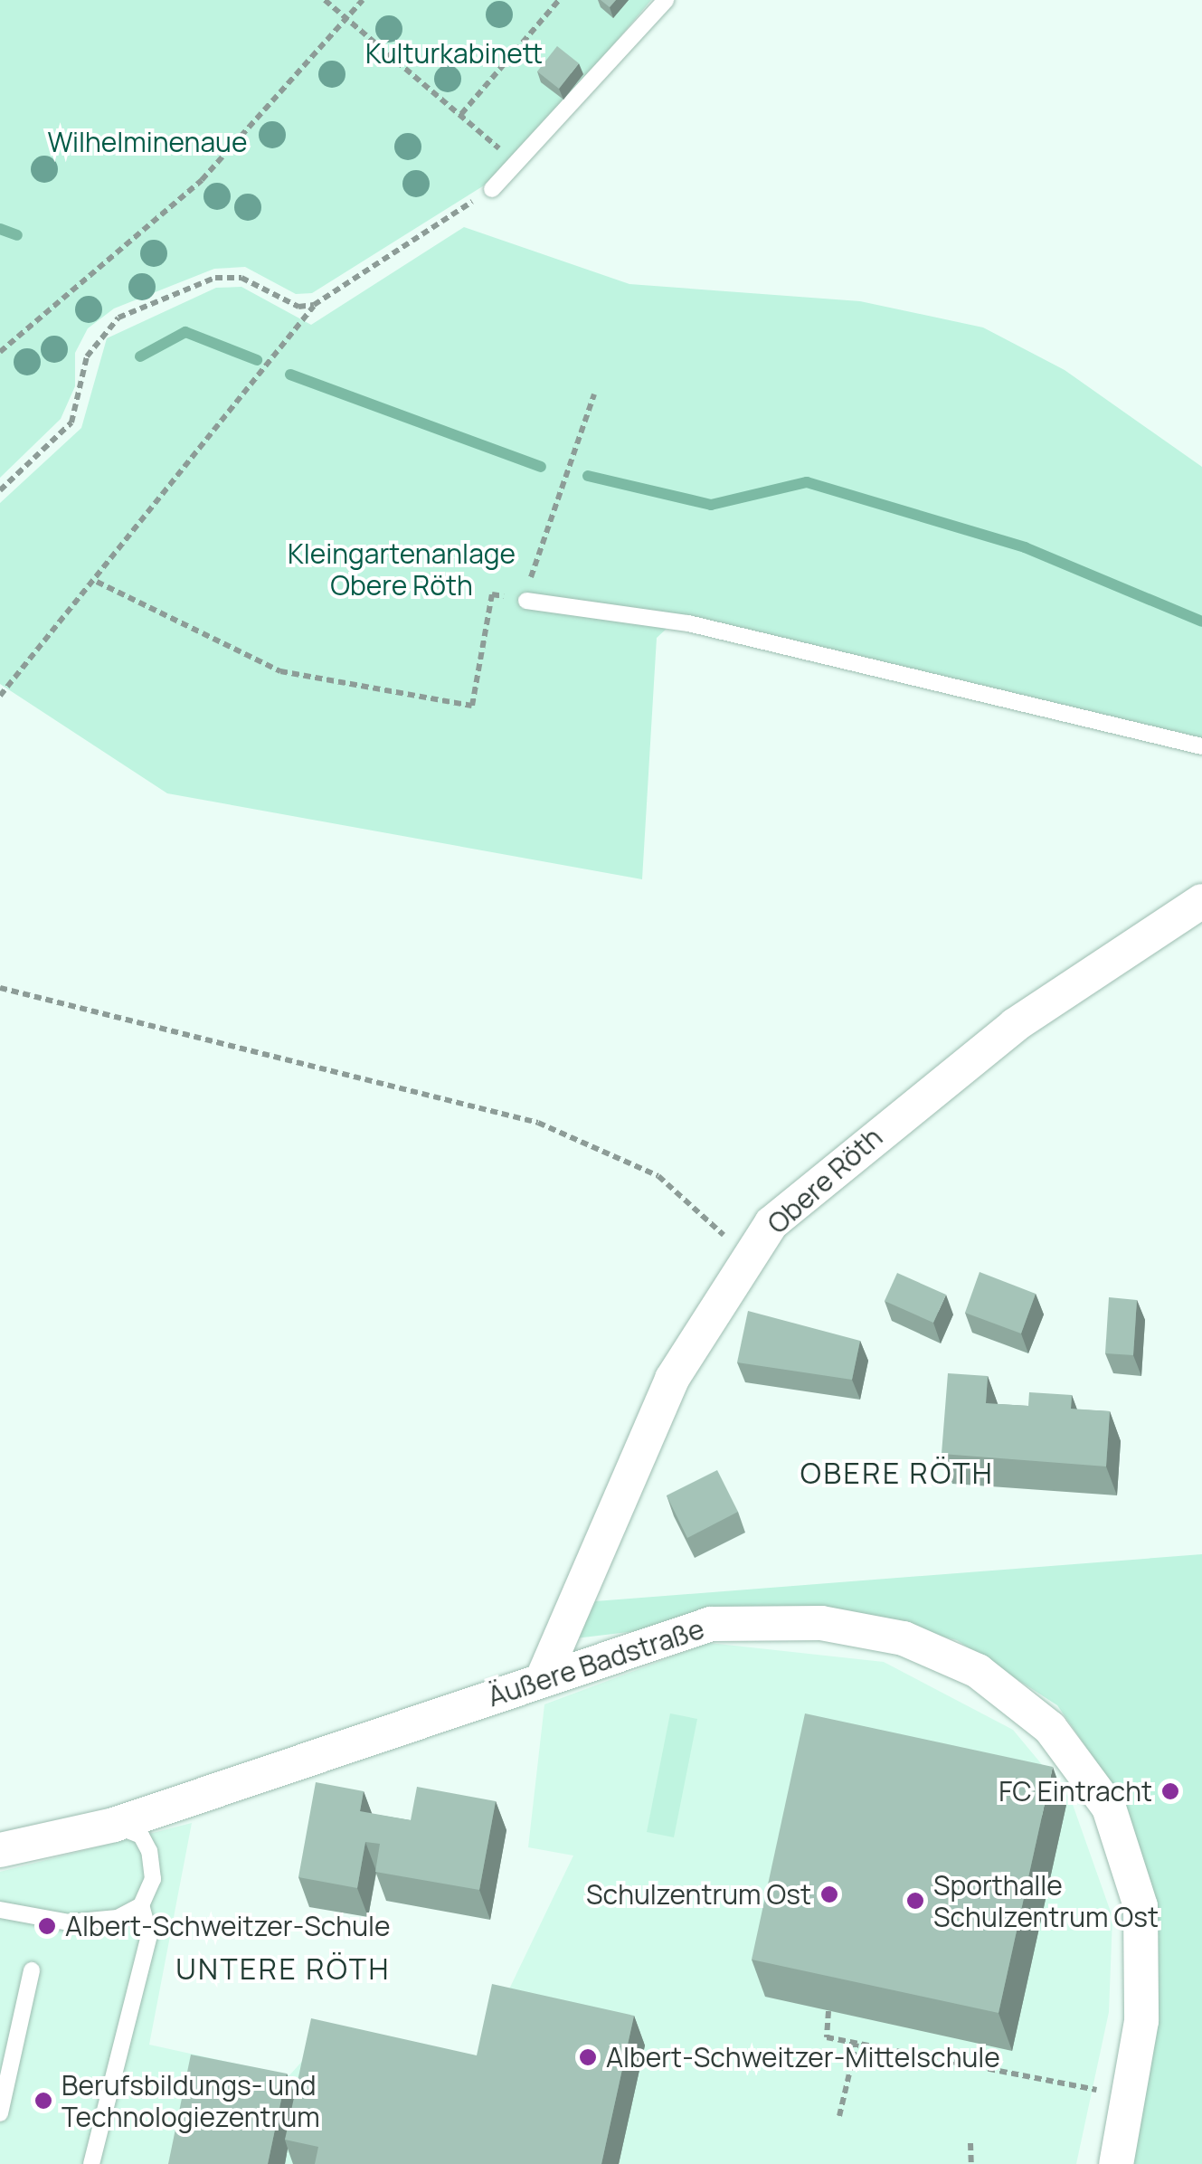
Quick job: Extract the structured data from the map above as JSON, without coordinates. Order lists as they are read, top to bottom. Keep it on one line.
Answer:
{"streets":{"street":["Obere Röth","Äußere Badstraße"]},"crossings":[["Obere Röth","Äußere Badstraße"]],"districts":["OBERE RÖTH","UNTERE RÖTH"],"parks":["Kulturkabinett","Wilhelminenaue","Kleingartenanlage Obere Röth"],"places":["FC Eintracht","Schulzentrum Ost","Sporthalle Schulzentrum Ost","Albert-Schweitzer-Schule","Albert-Schweitzer-Mittelschule","Berufsbildungs- und Technologiezentrum"]}
